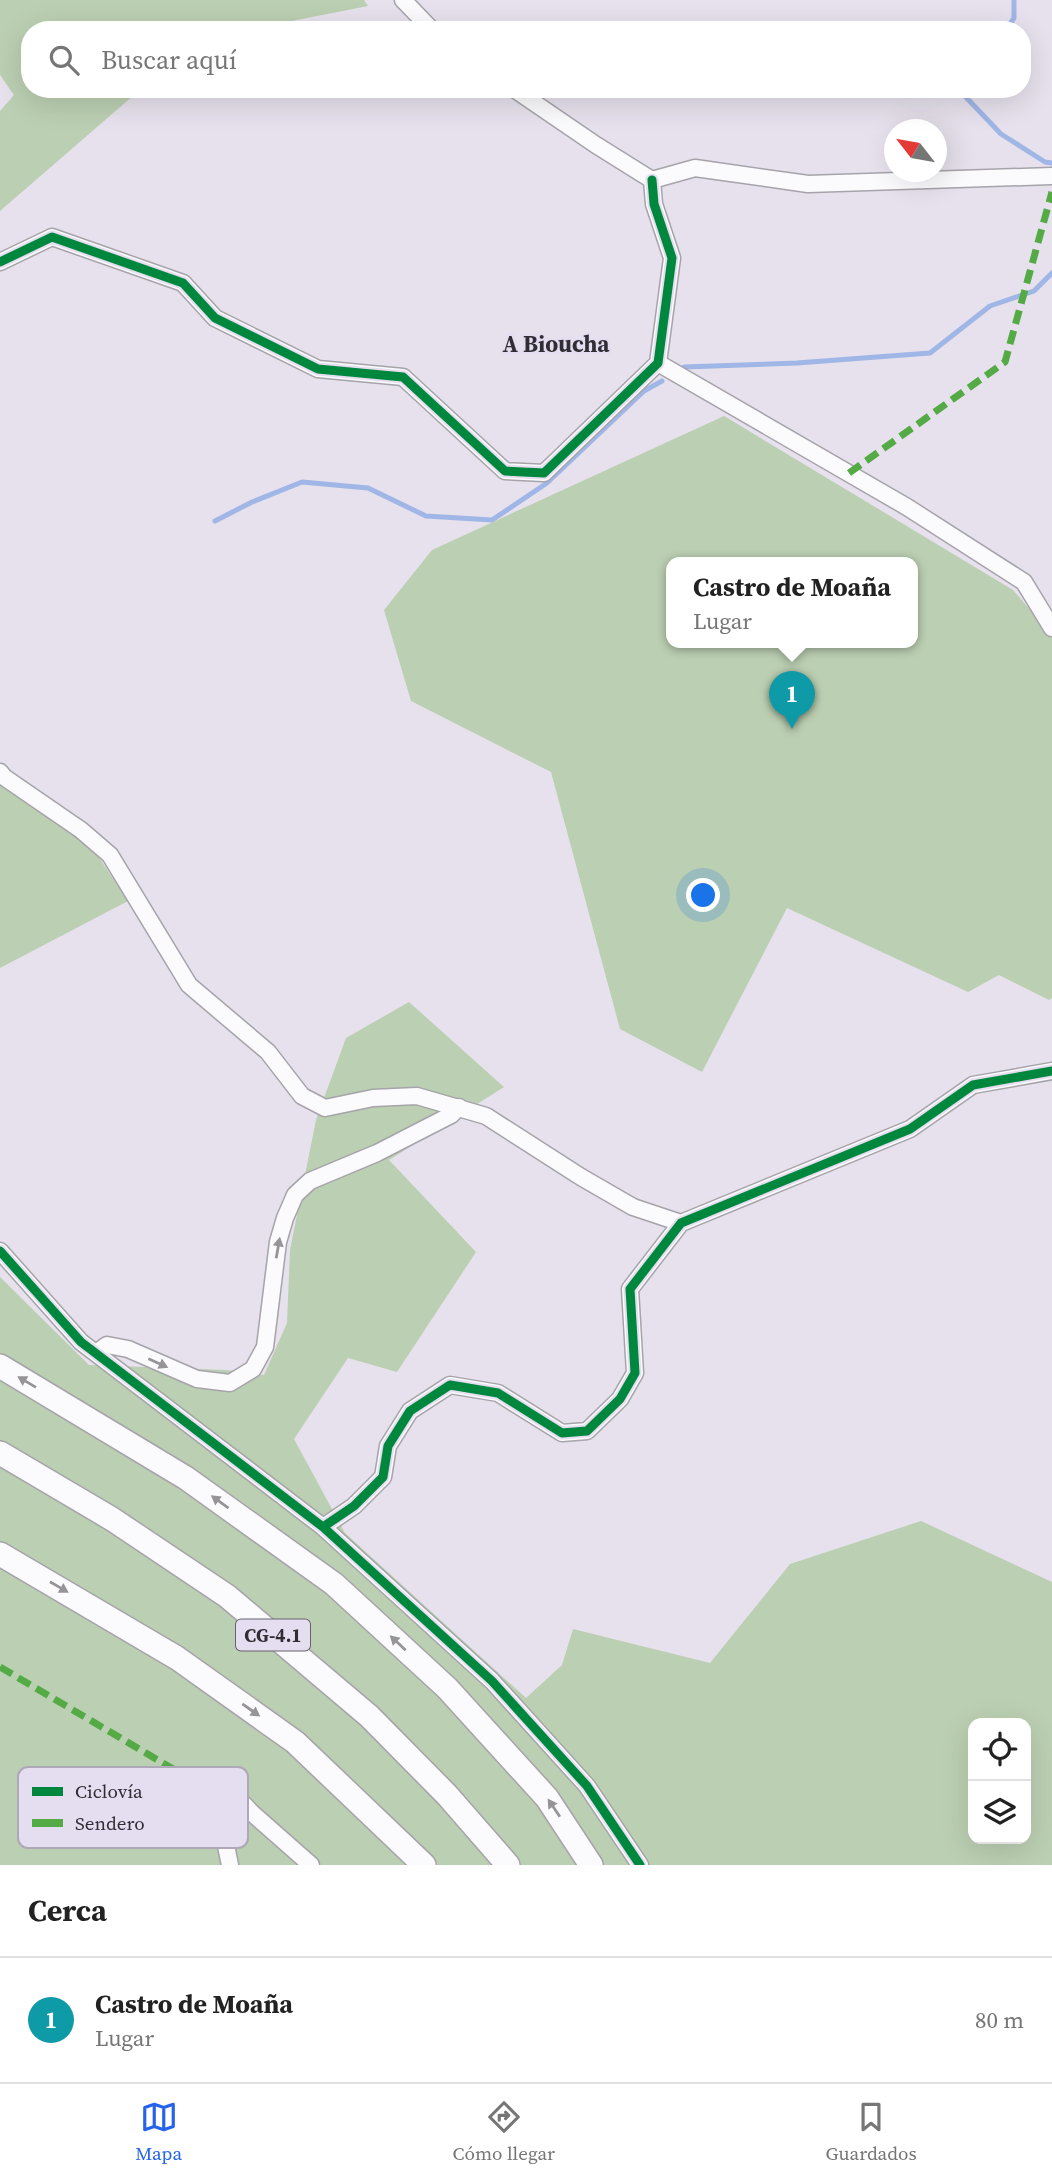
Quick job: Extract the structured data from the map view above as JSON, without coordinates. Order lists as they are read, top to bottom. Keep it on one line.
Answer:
{"streets":{"highway":["CG-4.1"]},"districts":["A Bioucha"],"legend":["Ciclovía","Sendero"],"north":"top left","page":{"search":"Buscar aquí","popup":["Castro de Moaña","Lugar"],"pins":"1","heading":"Cerca","list":[{"mark":"1","name":"Castro de Moaña","note":"Lugar","value":"80 m"}],"nav":["Mapa","Cómo llegar","Guardados"]}}
